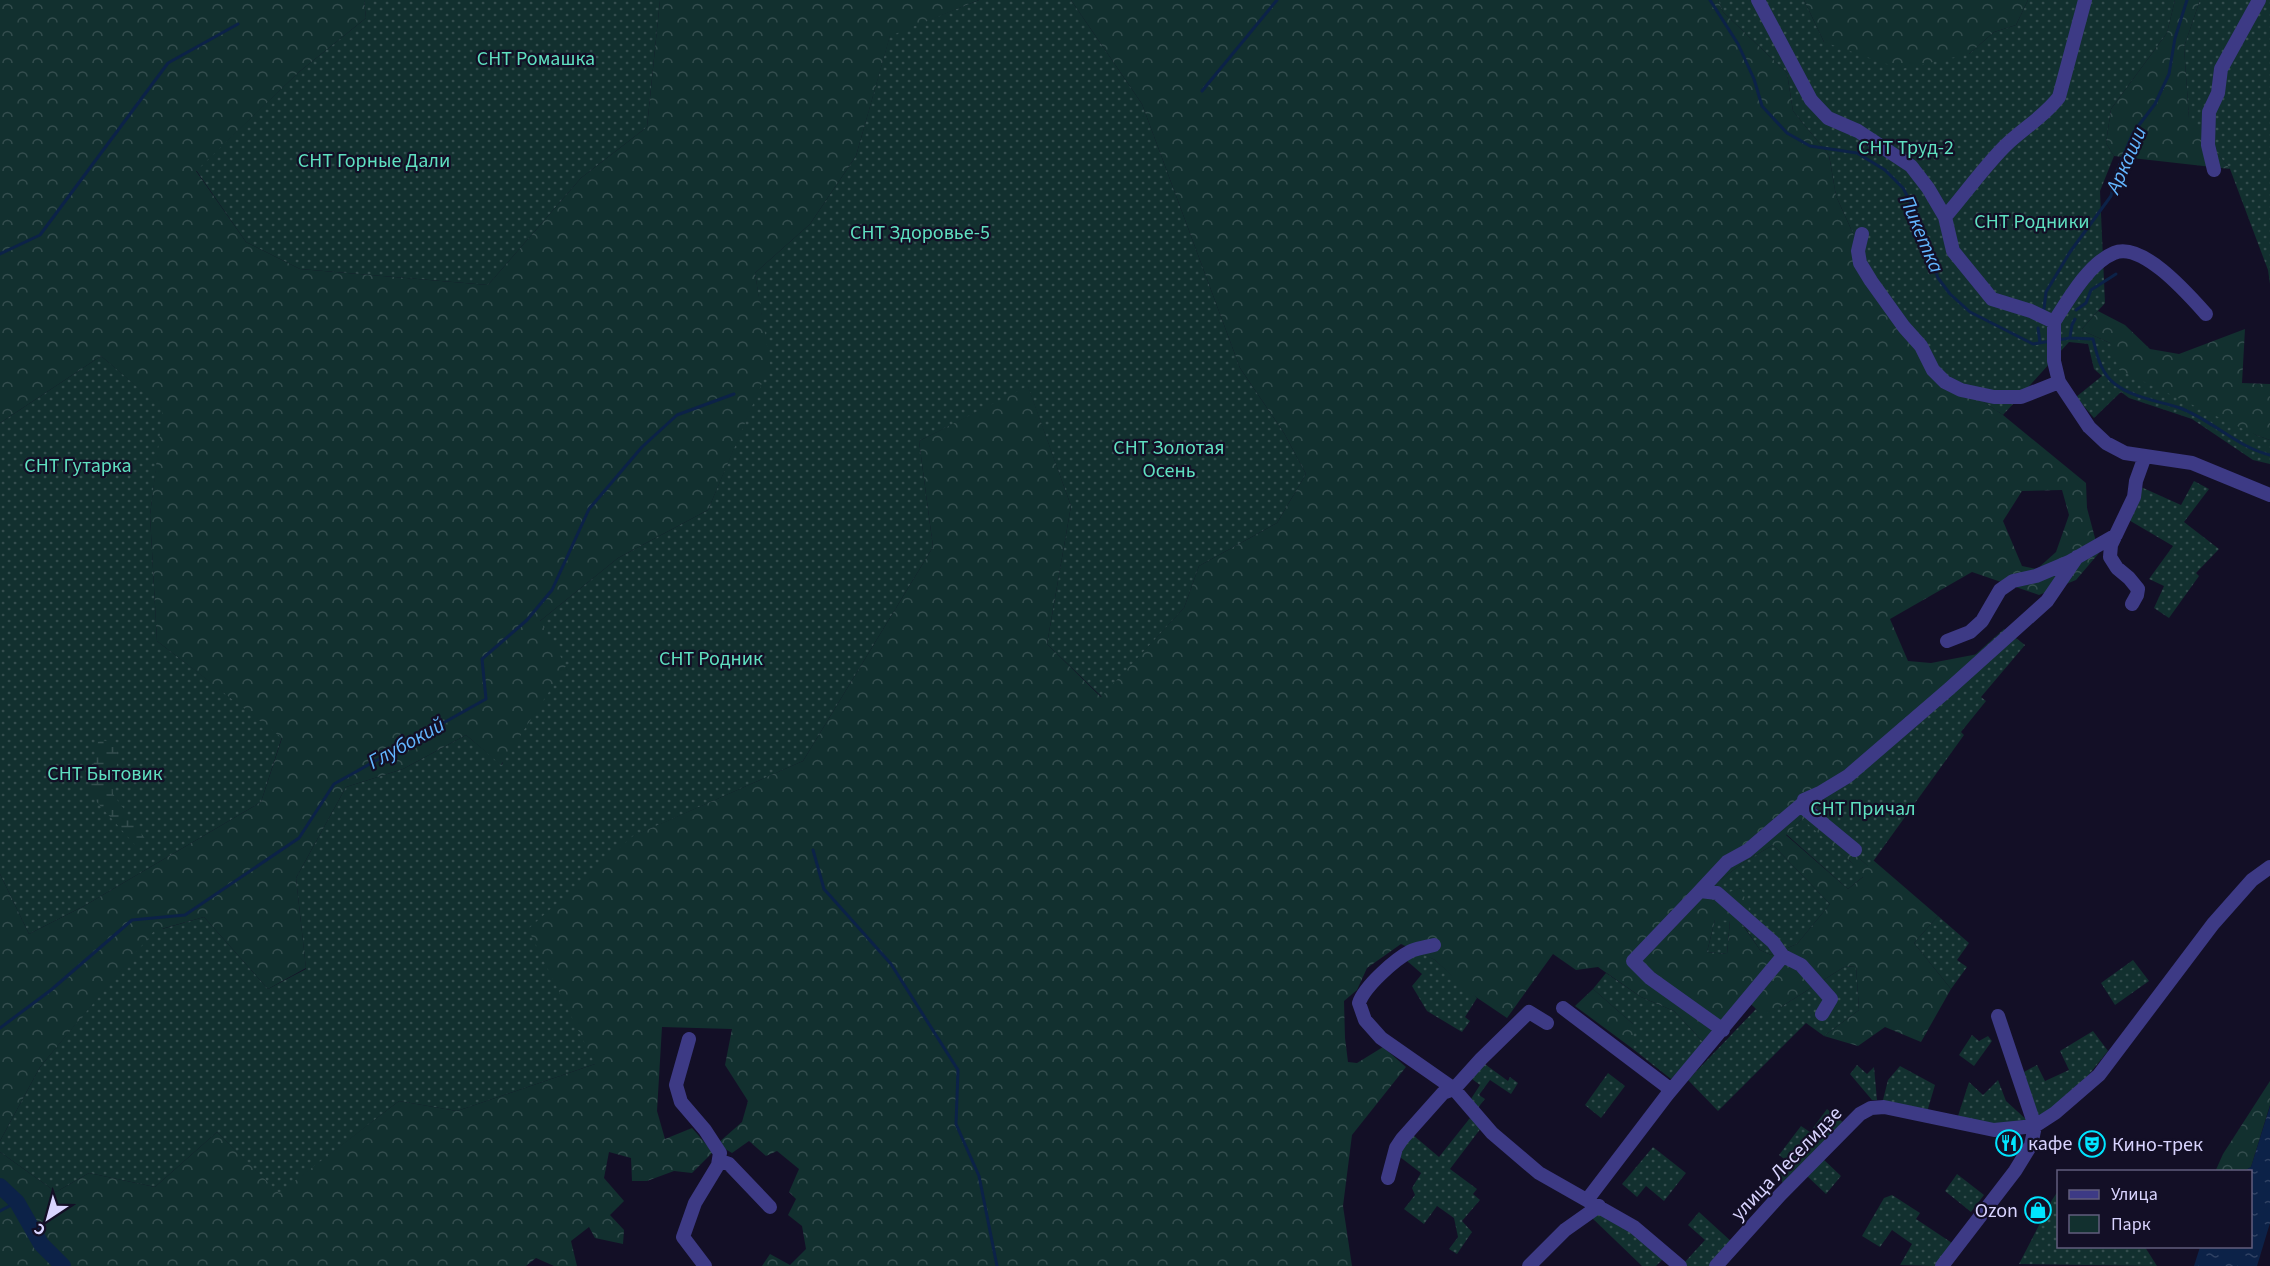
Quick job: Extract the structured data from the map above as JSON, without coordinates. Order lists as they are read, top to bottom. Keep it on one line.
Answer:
{"streets":{"street":["улица Леселидзе"]},"water":["Аркаши","Пикетка","Глубокий"],"parks":["СНТ Ромашка","СНТ Труд-2","СНТ Горные Дали","СНТ Родники","СНТ Здоровье-5","СНТ Золотая Осень","СНТ Гутарка","СНТ Родник","СНТ Бытовик","СНТ Причал"],"places":{"restaurant":["кафе"],"theatre":["Кино-трек"],"shop":["Ozon"]},"legend":["Улица","Парк"],"north":"bottom left"}
